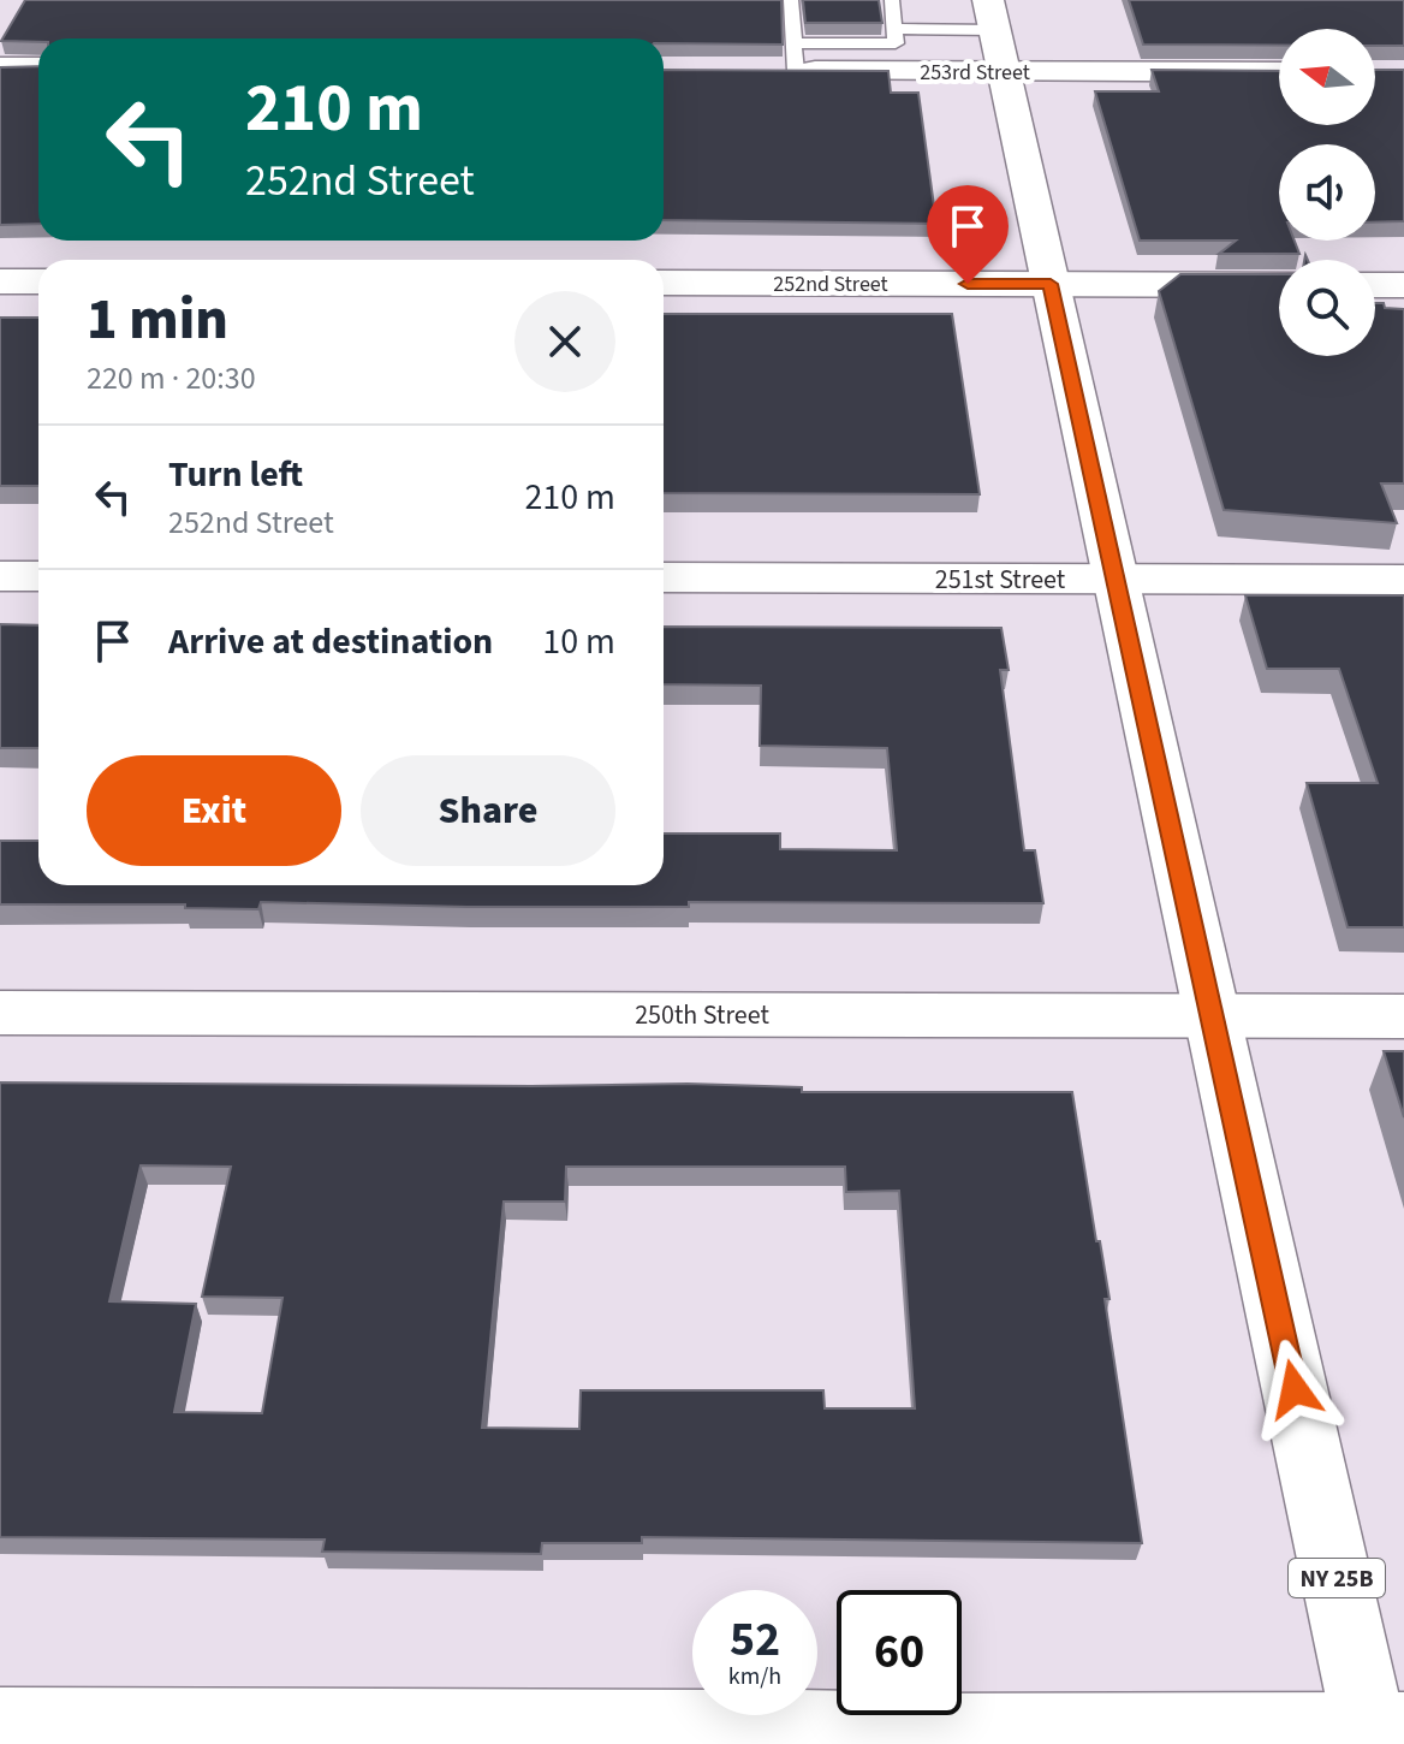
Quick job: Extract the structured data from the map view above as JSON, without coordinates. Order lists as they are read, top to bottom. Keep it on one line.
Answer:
{"streets":{"street":["253rd Street","252nd Street","251st Street","250th Street","NY 25B"]},"crossings":[["253rd Street","NY 25B"],["252nd Street","NY 25B"],["251st Street","NY 25B"],["250th Street","NY 25B"]],"north":"left","page":{"turn":["210 m","252nd Street"],"heading":["1 min","220 m · 20:30"],"list":[{"name":"Turn left","note":"252nd Street","value":"210 m"},{"name":"Arrive at destination","value":"10 m"}],"buttons":["Exit","Share"],"speed":"52 km/h","limit":"60"}}
